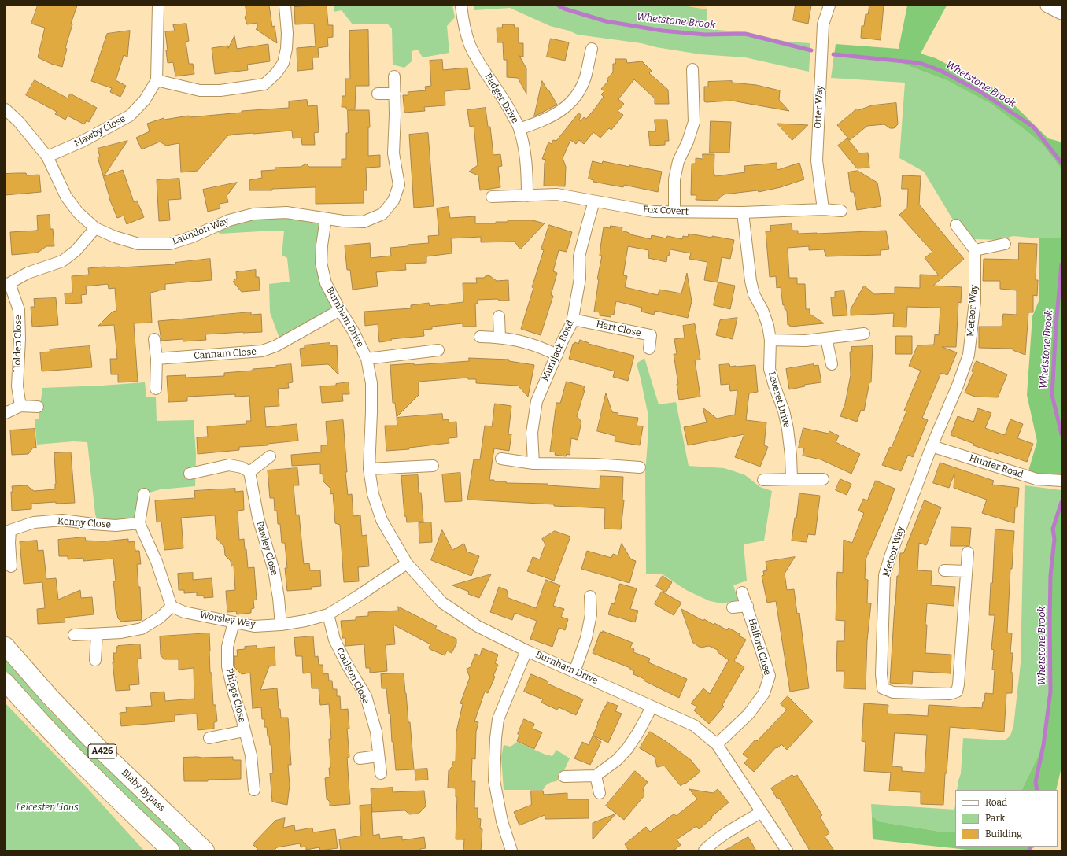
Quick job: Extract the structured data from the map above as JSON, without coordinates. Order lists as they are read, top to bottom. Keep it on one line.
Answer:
{"streets":{"main road":["A426","Blaby Bypass"],"street":["Badger Drive","Otter Way","Mawby Close","Fox Covert","Laundon Way","Meteor Way","Burnham Drive","Hart Close","Holden Close","Muntjack Road","Cannam Close","Leveret Drive","Hunter Road","Kenny Close","Pawley Close","Worsley Way","Halford Close","Coulson Close","Phipps Close"]},"crossings":[["Badger Drive","Fox Covert"],["Otter Way","Fox Covert"],["Mawby Close","Laundon Way"],["Fox Covert","Muntjack Road"],["Fox Covert","Leveret Drive"],["Laundon Way","Burnham Drive"],["Meteor Way","Hunter Road"],["Burnham Drive","Cannam Close"],["Burnham Drive","Worsley Way"],["Burnham Drive","Halford Close"],["Hart Close","Muntjack Road"],["Pawley Close","Worsley Way"],["Worsley Way","Coulson Close"],["Worsley Way","Phipps Close"]],"water":["Whetstone Brook"],"parks":["Leicester Lions"],"legend":["Road","Park","Building"]}
